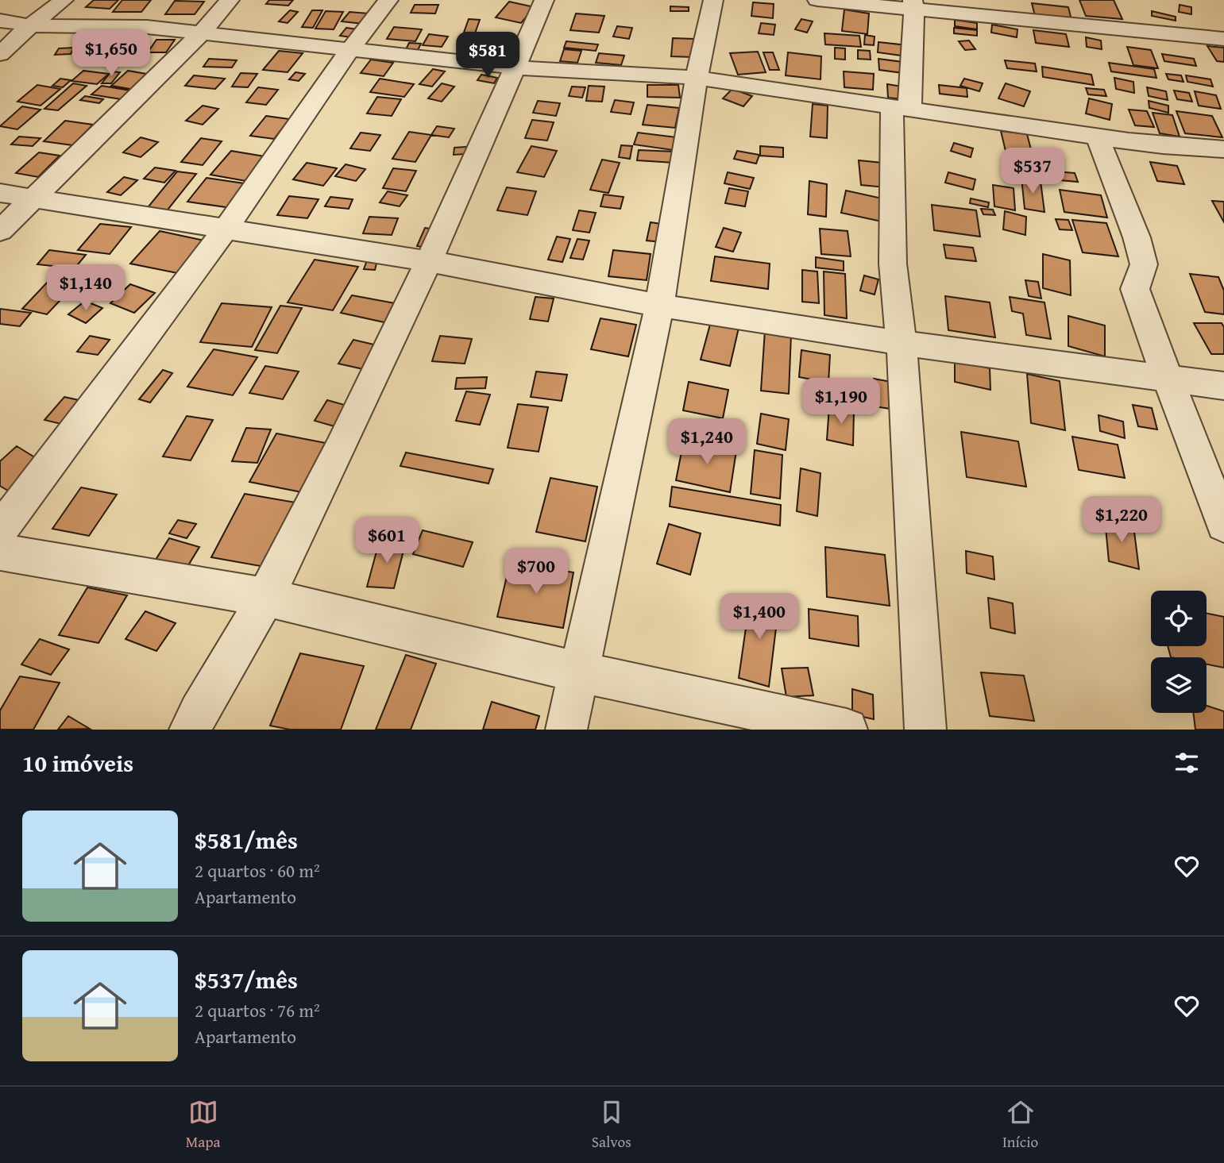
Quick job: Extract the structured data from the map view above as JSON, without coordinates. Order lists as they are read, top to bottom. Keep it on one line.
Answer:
{"page":{"price":["$1,650","$581","$537","$1,140","$1,190","$1,240","$1,220","$601","$700","$1,400"],"heading":"10 imóveis","list":[{"name":"$581/mês","note":"2 quartos · 60 m² · Apartamento"},{"name":"$537/mês","note":"2 quartos · 76 m² · Apartamento"}],"tabs":["Mapa","Salvos","Início"]}}
